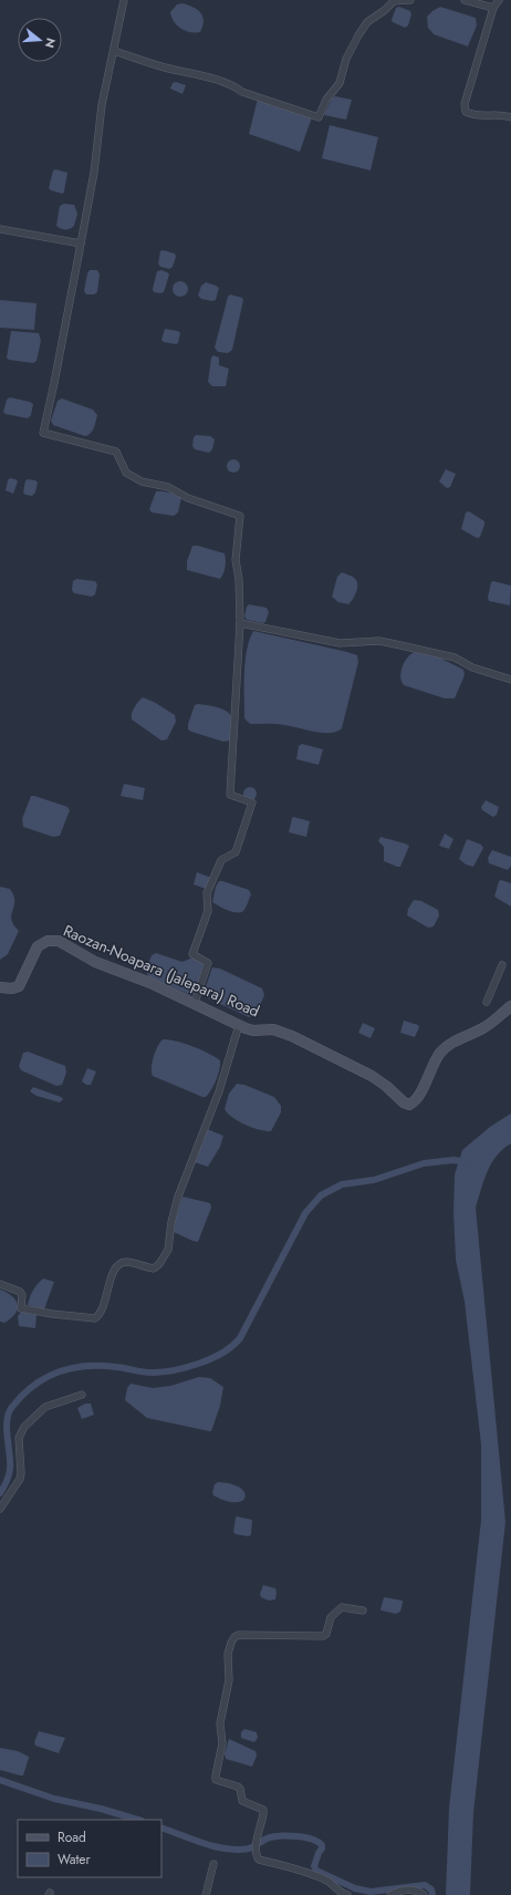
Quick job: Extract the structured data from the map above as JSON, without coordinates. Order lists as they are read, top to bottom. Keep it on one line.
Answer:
{"streets":{"main road":["Raozan-Noapara (Jalepara) Road"]},"legend":["Road","Water"],"north":"right"}
